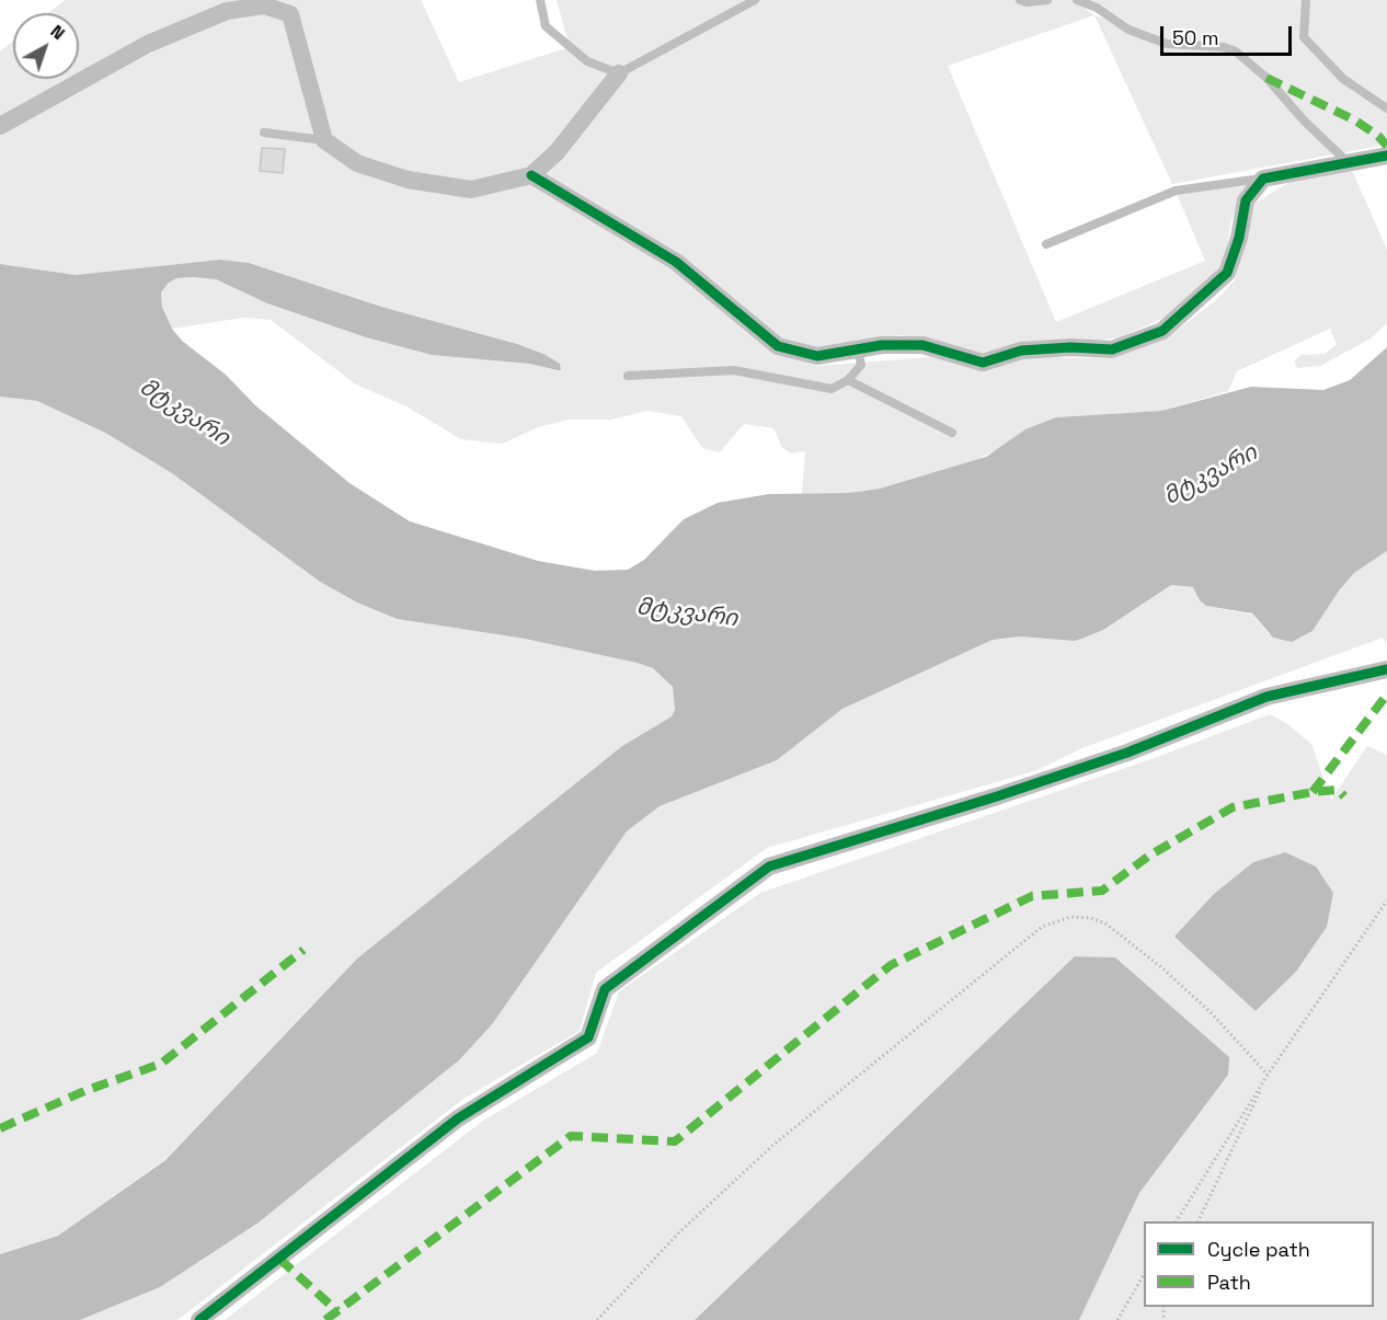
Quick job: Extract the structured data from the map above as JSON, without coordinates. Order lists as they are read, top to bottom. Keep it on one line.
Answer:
{"water":["მტკვარი"],"legend":["Cycle path","Path"],"scale_bar":"50 m","north":"top right"}
